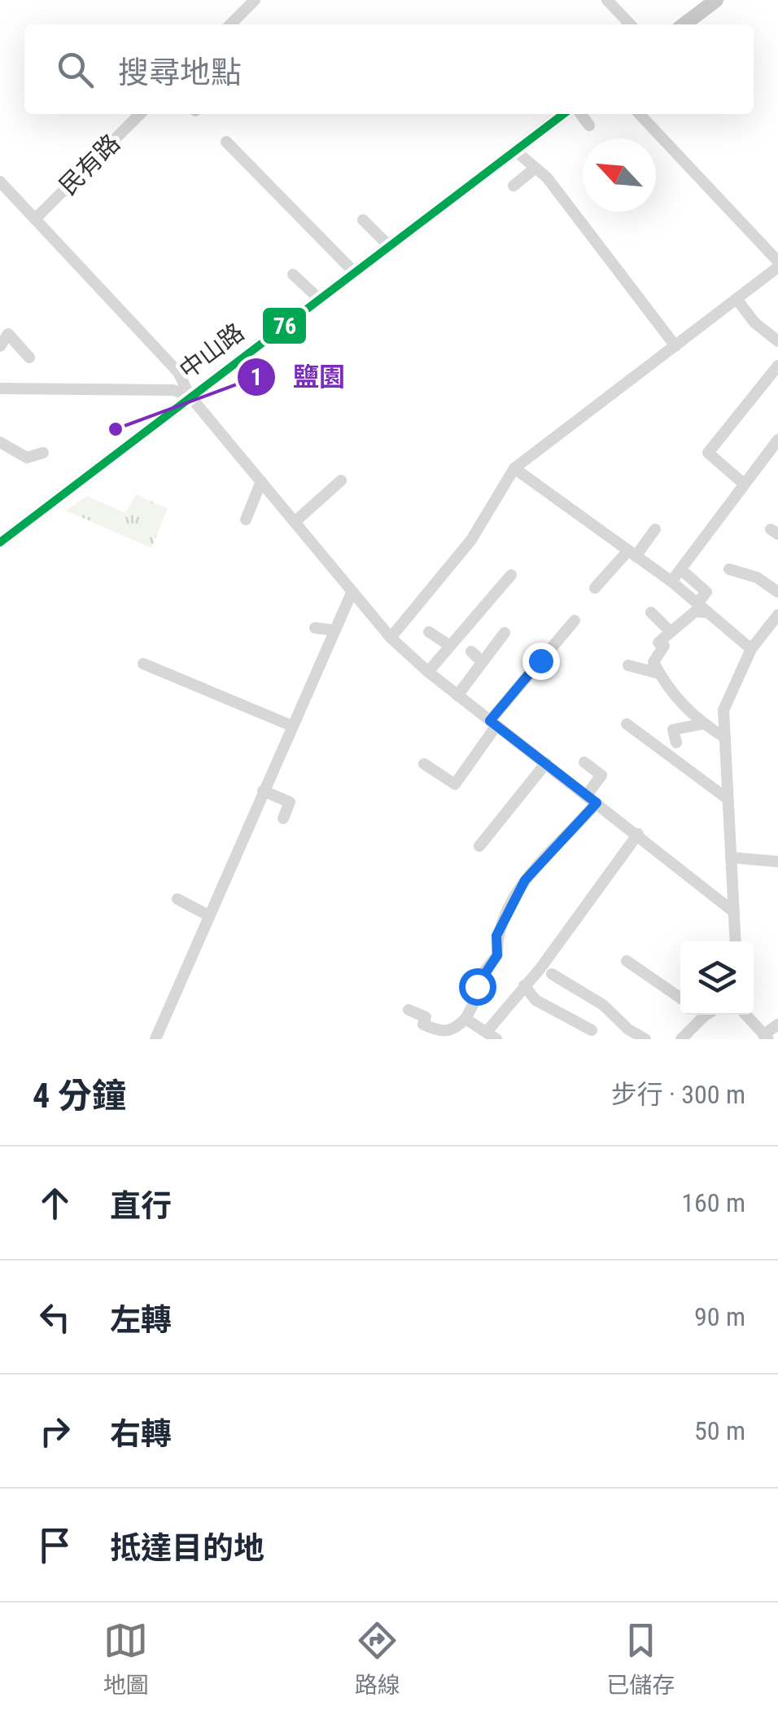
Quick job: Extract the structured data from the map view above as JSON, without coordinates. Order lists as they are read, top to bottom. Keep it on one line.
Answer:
{"streets":{"main road":["中山路"],"street":["民有路"]},"places":["鹽園"],"lines":["transit line 76"],"north":"top left","page":{"search":"搜尋地點","heading":["4 分鐘","步行 · 300 m"],"list":[["直行","160 m"],["左轉","90 m"],["右轉","50 m"],"抵達目的地"],"nav":["地圖","路線","已儲存"]}}
